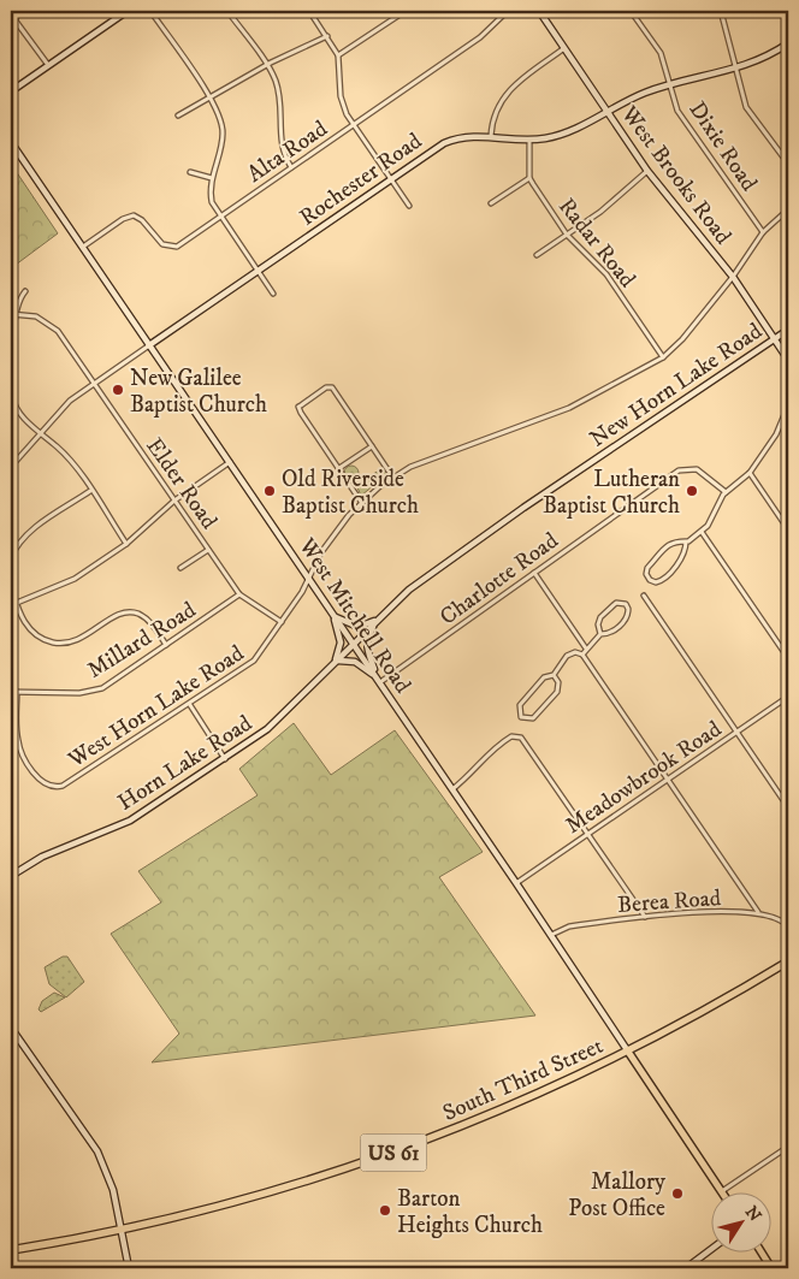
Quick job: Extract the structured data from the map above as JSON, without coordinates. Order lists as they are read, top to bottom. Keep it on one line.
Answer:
{"streets":{"highway":["South Third Street","US 61"],"main road":["West Brooks Road","Rochester Road","New Horn Lake Road","West Mitchell Road","Horn Lake Road"],"street":["Dixie Road","Alta Road","Radar Road","Elder Road","Charlotte Road","Millard Road","West Horn Lake Road","Meadowbrook Road","Berea Road"]},"crossings":[["Dixie Road","Rochester Road"],["Dixie Road","West Horn Lake Road"],["Alta Road","West Mitchell Road"],["West Brooks Road","Rochester Road"],["West Brooks Road","New Horn Lake Road"],["West Brooks Road","West Horn Lake Road"],["Rochester Road","Elder Road"],["Rochester Road","West Mitchell Road"],["Radar Road","West Horn Lake Road"],["New Horn Lake Road","West Mitchell Road"],["New Horn Lake Road","Horn Lake Road"],["Elder Road","Millard Road"],["Elder Road","West Horn Lake Road"],["Charlotte Road","West Mitchell Road"],["West Mitchell Road","West Horn Lake Road"],["West Mitchell Road","Horn Lake Road"],["West Mitchell Road","Meadowbrook Road"],["West Mitchell Road","Berea Road"],["West Mitchell Road","South Third Street"]],"places":["New Galilee Baptist Church","Old Riverside Baptist Church","Lutheran Baptist Church","Mallory Post Office","Barton Heights Church"],"north":"top right"}
